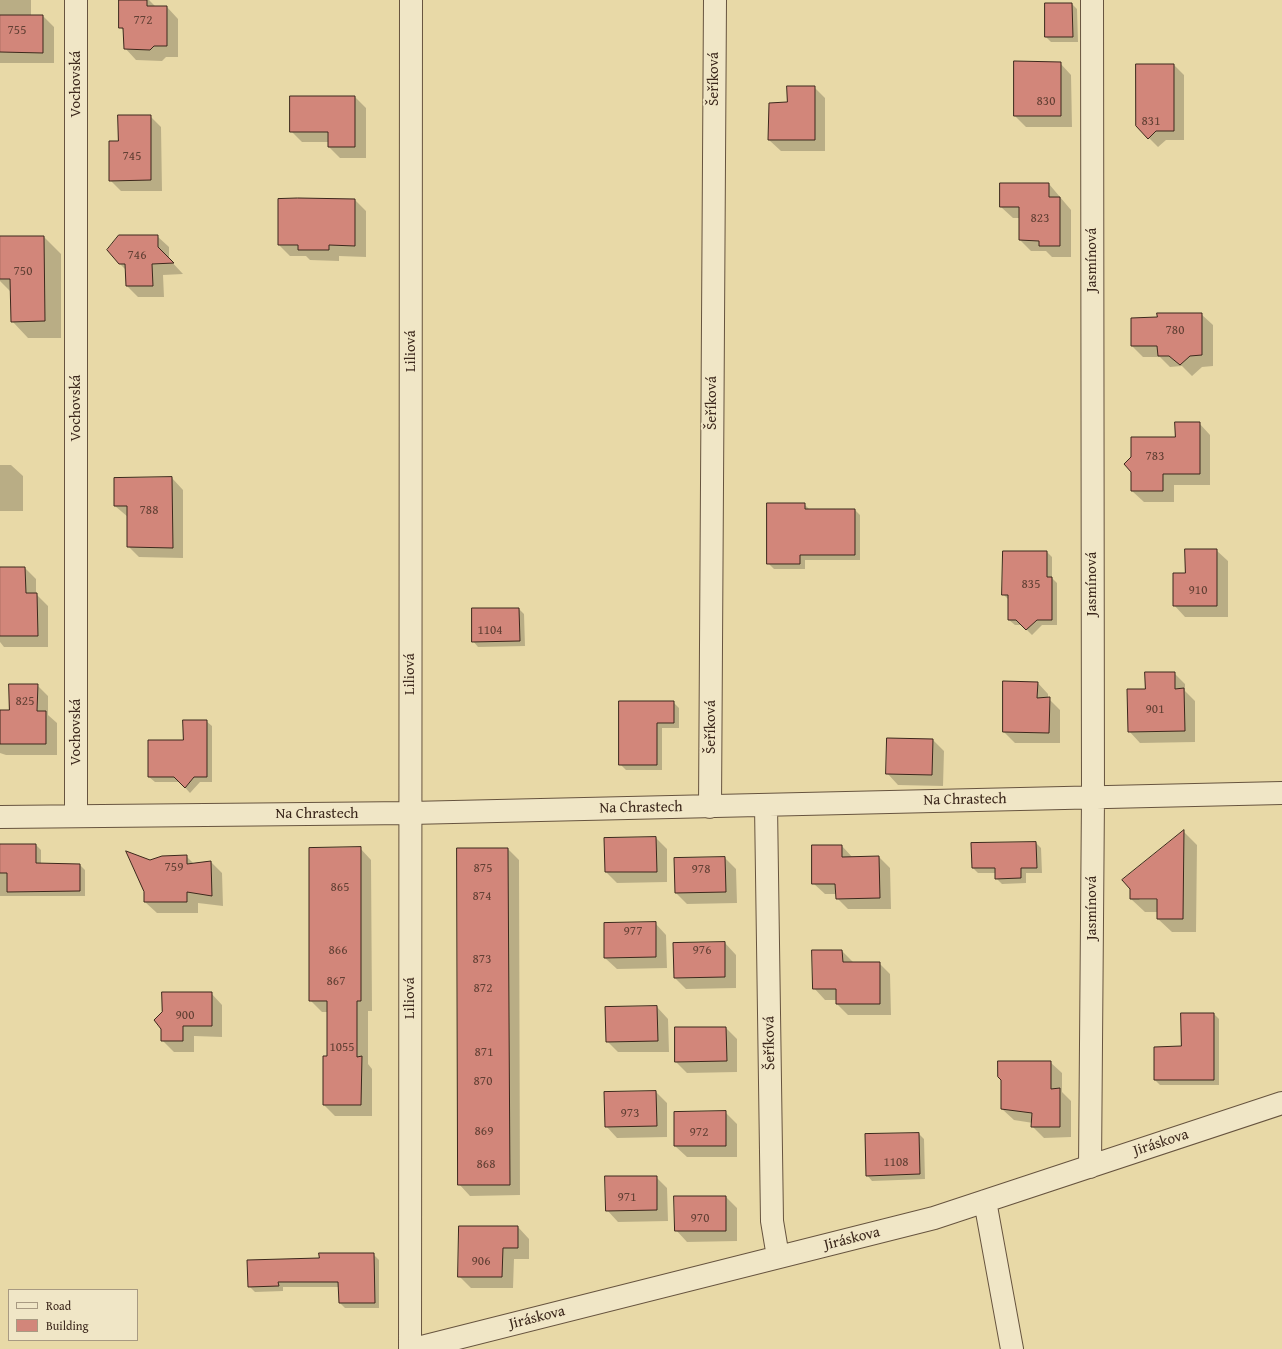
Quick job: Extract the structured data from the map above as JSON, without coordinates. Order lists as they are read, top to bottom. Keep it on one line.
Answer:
{"streets":{"street":["Šeříková","Vochovská","Jasmínová","Liliová","Na Chrastech","Jiráskova"]},"crossings":[["Šeříková","Na Chrastech"],["Šeříková","Jiráskova"],["Vochovská","Na Chrastech"],["Jasmínová","Na Chrastech"],["Jasmínová","Jiráskova"],["Liliová","Na Chrastech"]],"house_numbers":["772","755","830","831","745","823","746","750","780","783","788","835","910","1104","825","901","759","875","978","865","874","977","866","976","873","867","872","900","1055","871","870","973","869","972","1108","868","971","970","906"],"legend":["Road","Building"]}
